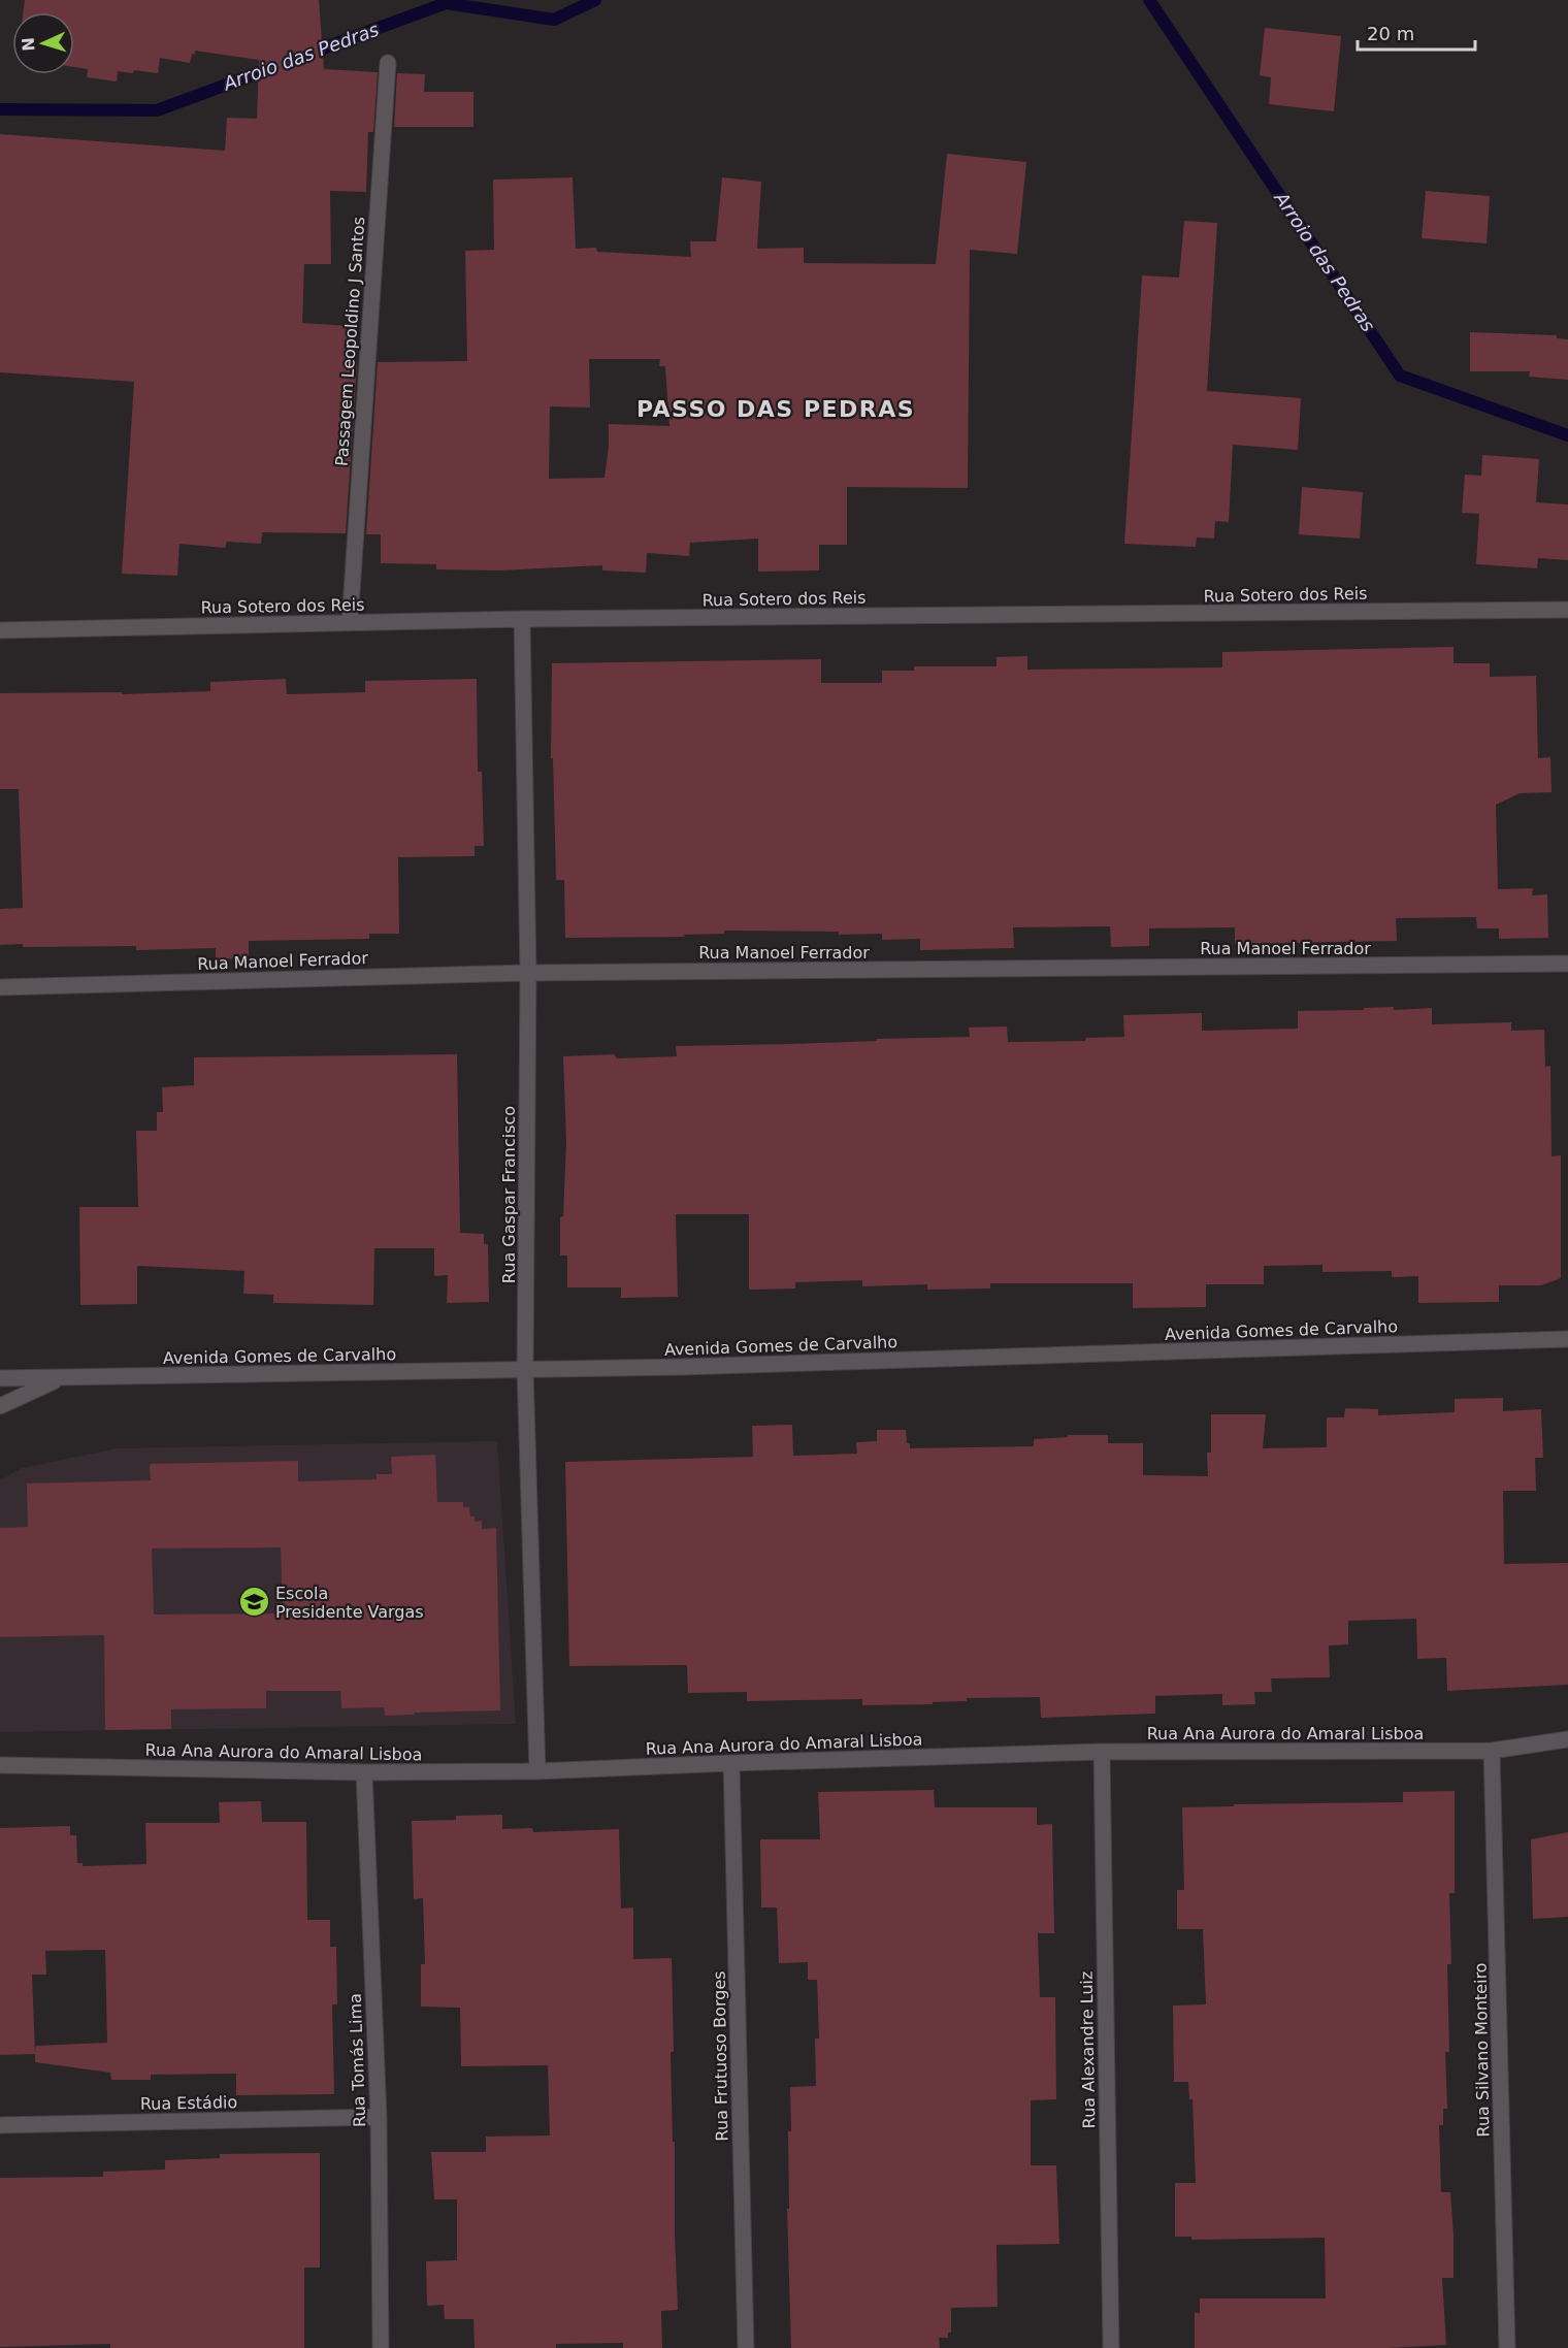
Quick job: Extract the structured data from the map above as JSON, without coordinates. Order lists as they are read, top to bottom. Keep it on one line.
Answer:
{"streets":{"street":["Passagem Leopoldino J Santos","Rua Sotero dos Reis","Rua Manoel Ferrador","Rua Gaspar Francisco","Avenida Gomes de Carvalho","Rua Ana Aurora do Amaral Lisboa","Rua Alexandre Luiz","Rua Silvano Monteiro","Rua Frutuoso Borges","Rua Tomás Lima","Rua Estádio"]},"crossings":[["Passagem Leopoldino J Santos","Rua Sotero dos Reis"],["Rua Sotero dos Reis","Rua Gaspar Francisco"],["Rua Manoel Ferrador","Rua Gaspar Francisco"],["Rua Gaspar Francisco","Avenida Gomes de Carvalho"],["Rua Gaspar Francisco","Rua Ana Aurora do Amaral Lisboa"],["Rua Ana Aurora do Amaral Lisboa","Rua Alexandre Luiz"],["Rua Ana Aurora do Amaral Lisboa","Rua Silvano Monteiro"],["Rua Ana Aurora do Amaral Lisboa","Rua Frutuoso Borges"],["Rua Ana Aurora do Amaral Lisboa","Rua Tomás Lima"],["Rua Tomás Lima","Rua Estádio"]],"districts":["PASSO DAS PEDRAS"],"water":["Arroio das Pedras"],"places":{"school or university":["Escola Presidente Vargas"]},"scale_bar":"20 m","north":"left"}
